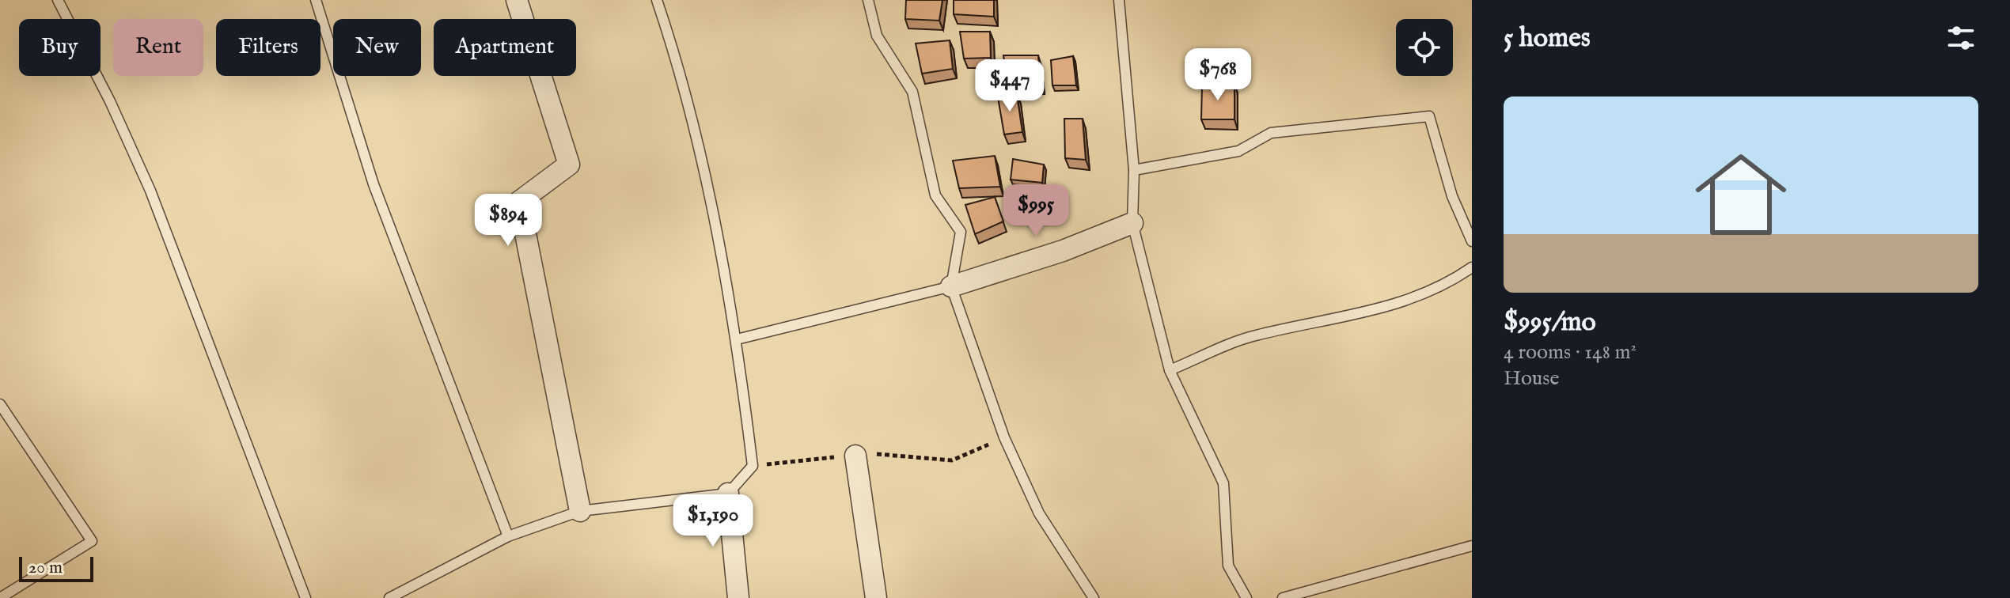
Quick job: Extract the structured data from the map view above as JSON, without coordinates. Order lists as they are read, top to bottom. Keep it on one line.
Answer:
{"scale_bar":"20 m","page":{"heading":"5 homes","chip":["Buy","Rent","Filters","New","Apartment"],"price":["$768","$447","$995","$894","$1,190"],"list":[{"name":"$995/mo","note":"4 rooms · 148 m² · House"}],"scale":"20 m"}}
